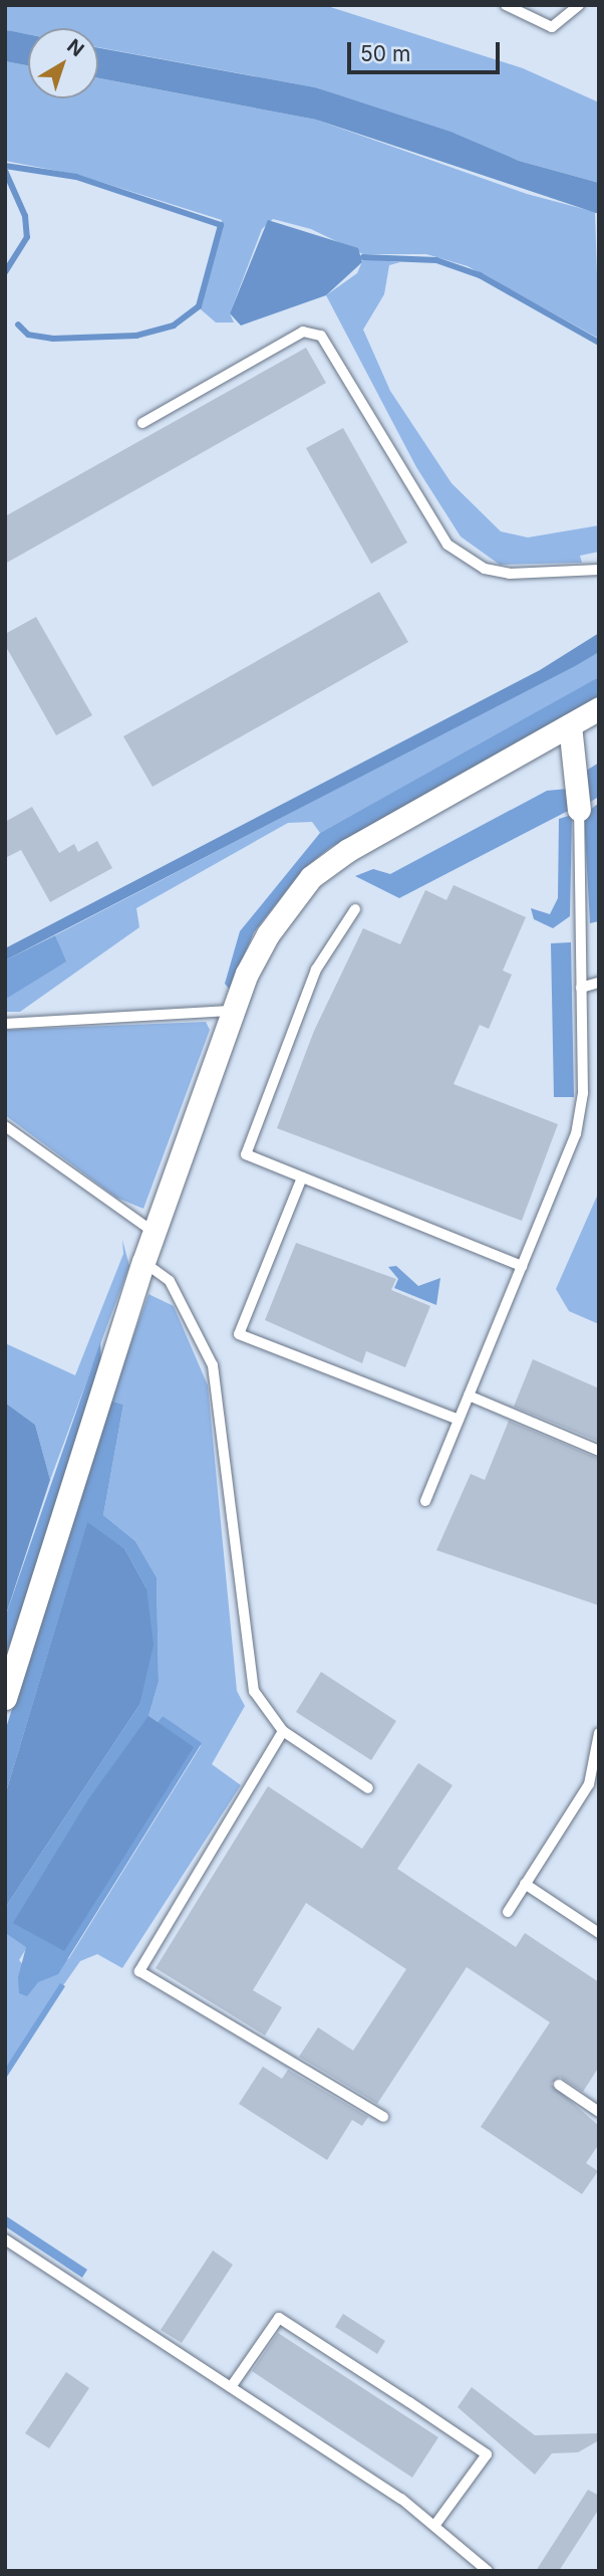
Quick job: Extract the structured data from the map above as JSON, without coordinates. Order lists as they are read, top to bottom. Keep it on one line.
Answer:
{"scale_bar":"50 m","north":"top right"}
